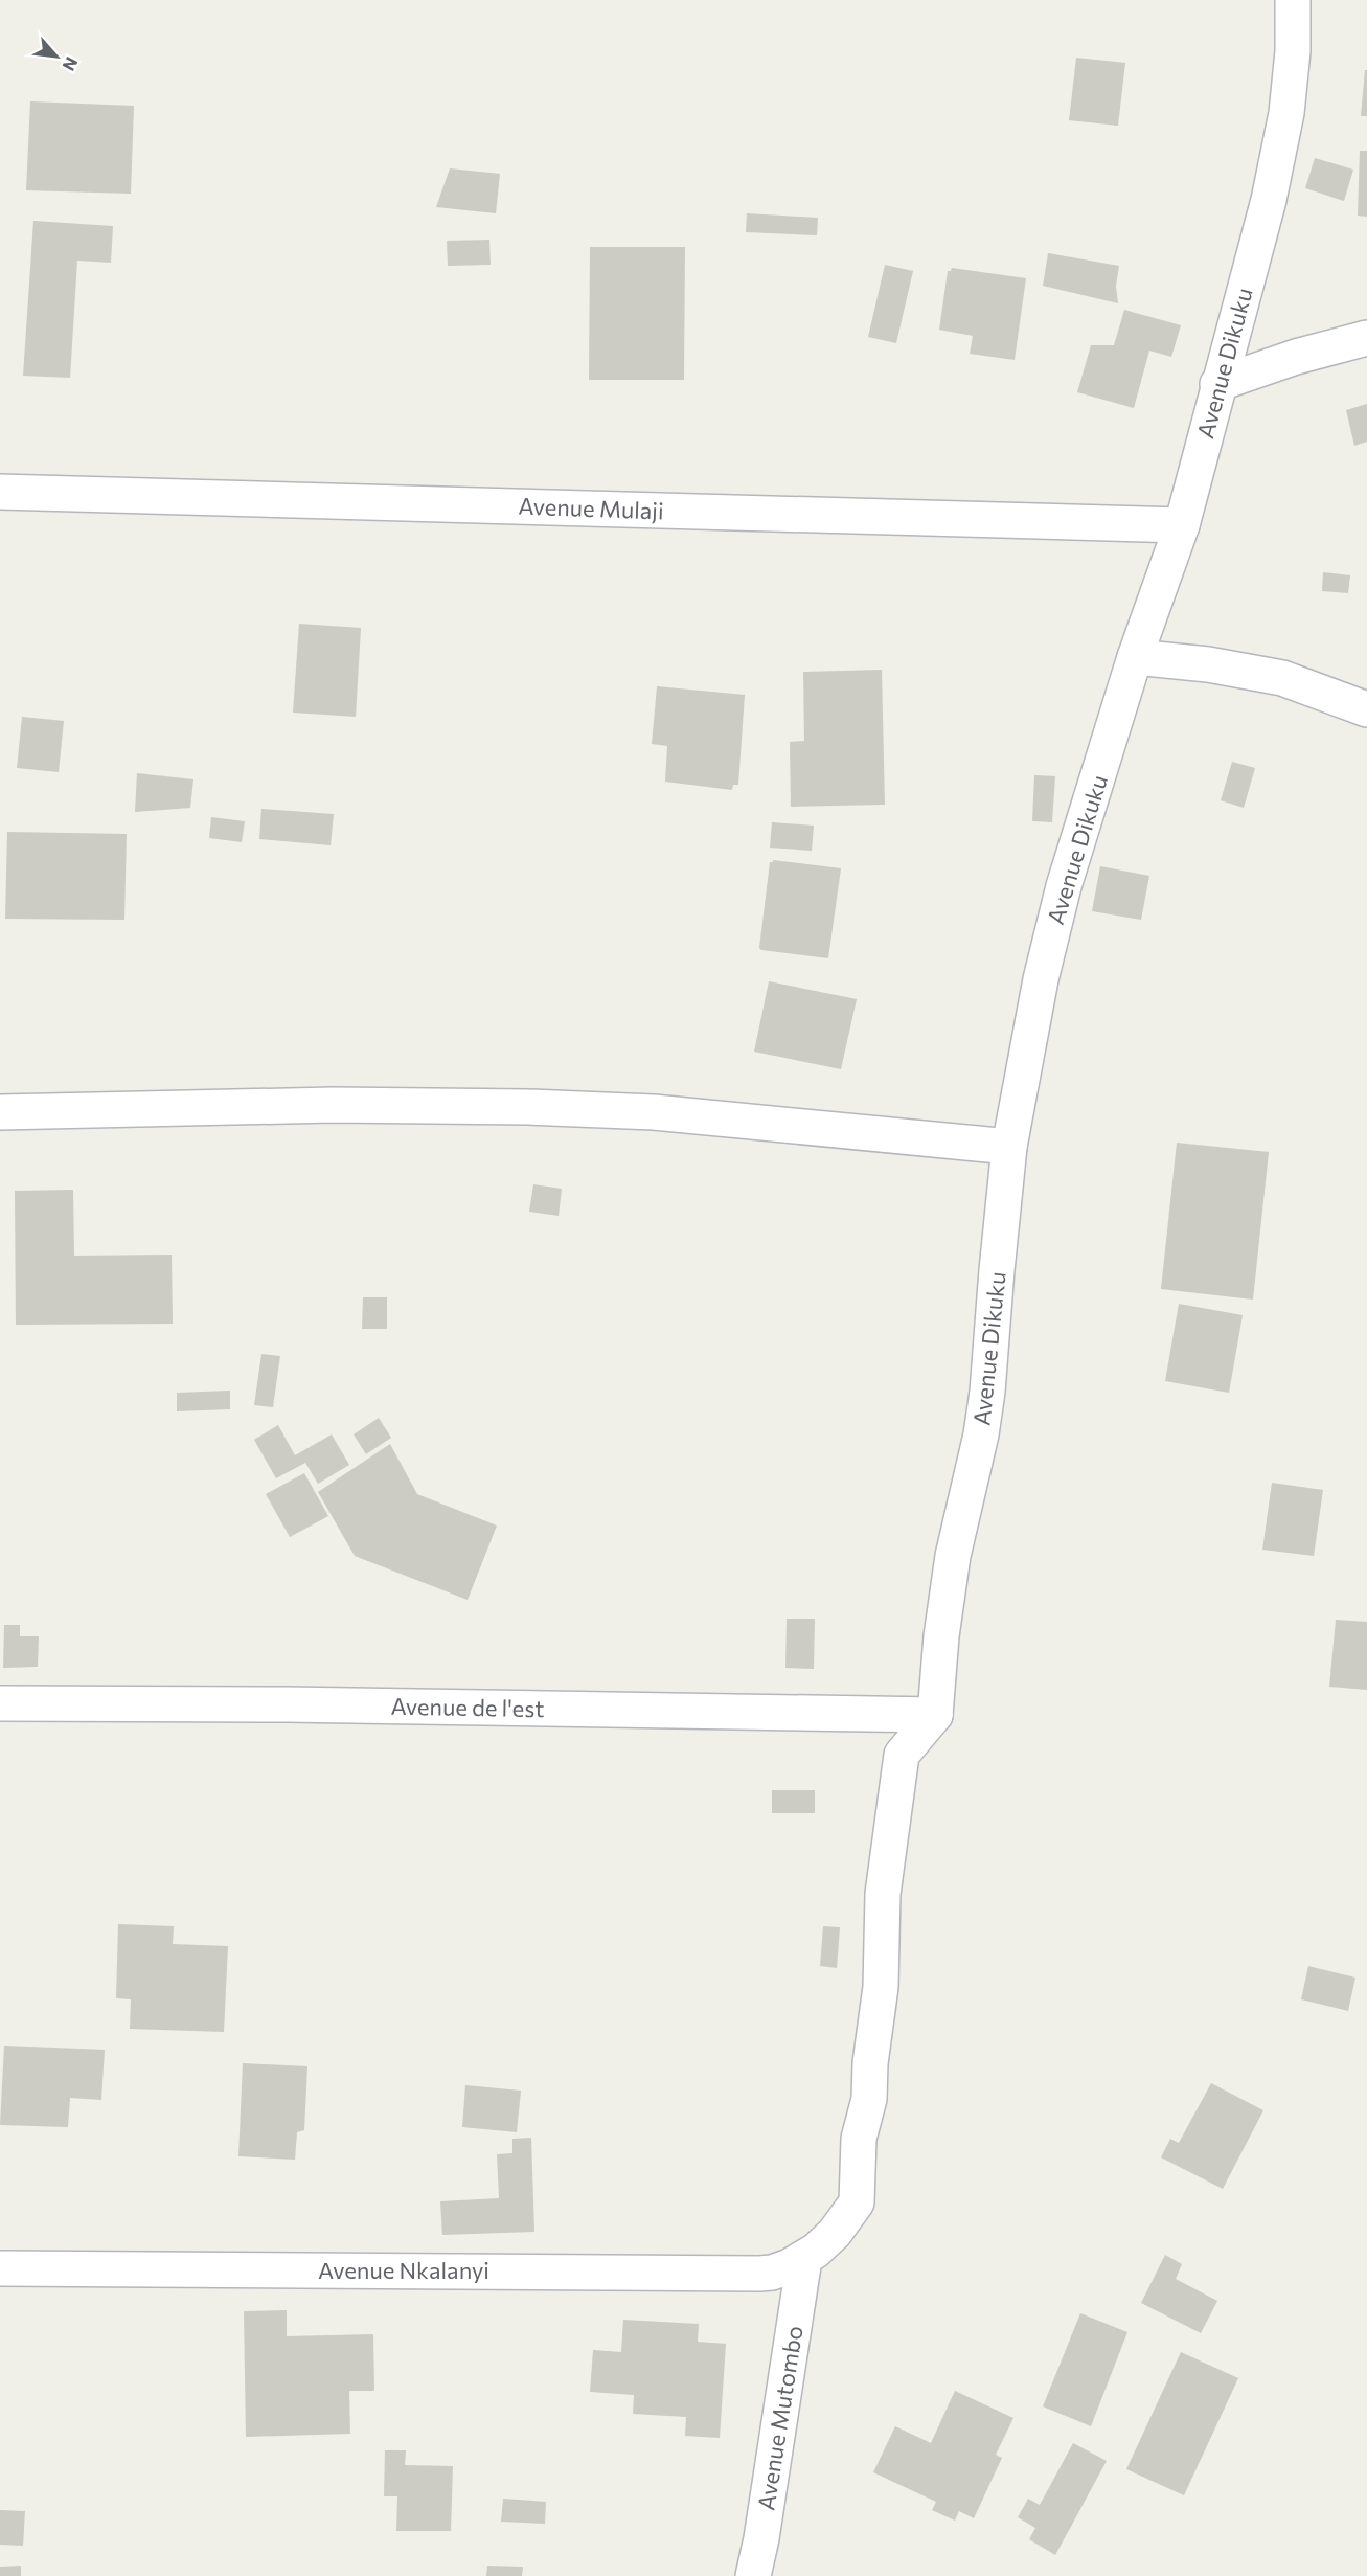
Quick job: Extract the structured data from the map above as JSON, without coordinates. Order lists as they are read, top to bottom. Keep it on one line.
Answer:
{"streets":{"street":["Avenue Dikuku","Avenue Mulaji","Avenue de l'est","Avenue Nkalanyi","Avenue Mutombo"]},"crossings":[["Avenue Dikuku","Avenue Mulaji"],["Avenue Dikuku","Avenue de l'est"],["Avenue Dikuku","Avenue Nkalanyi"],["Avenue de l'est","Avenue Nkalanyi"],["Avenue Nkalanyi","Avenue Mutombo"]],"north":"bottom right"}
